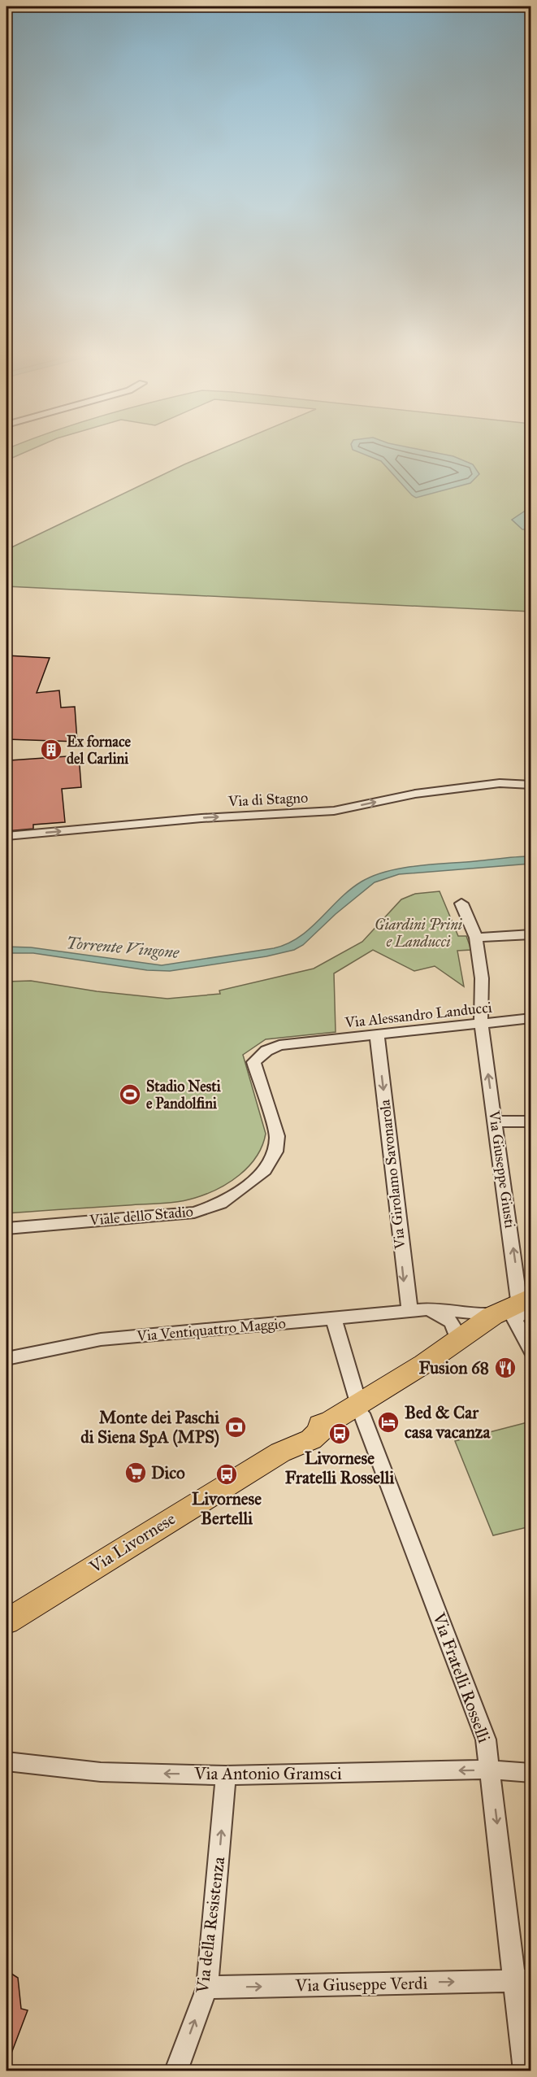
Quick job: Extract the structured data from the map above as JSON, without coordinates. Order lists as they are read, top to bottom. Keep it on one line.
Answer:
{"streets":{"main road":["Via Livornese"],"street":["Via di Stagno","Via Alessandro Landucci","Via Giuseppe Giusti","Via Girolamo Savonarola","Viale dello Stadio","Via Ventiquattro Maggio","Via Fratelli Rosselli","Via Antonio Gramsci","Via della Resistenza","Via Giuseppe Verdi"]},"crossings":[["Via Alessandro Landucci","Via Giuseppe Giusti"],["Via Alessandro Landucci","Via Girolamo Savonarola"],["Via Alessandro Landucci","Viale dello Stadio"],["Via Giuseppe Giusti","Via Ventiquattro Maggio"],["Via Giuseppe Giusti","Via Livornese"],["Via Girolamo Savonarola","Via Ventiquattro Maggio"],["Via Ventiquattro Maggio","Via Livornese"],["Via Ventiquattro Maggio","Via Fratelli Rosselli"],["Via Livornese","Via Fratelli Rosselli"],["Via Fratelli Rosselli","Via Antonio Gramsci"],["Via Fratelli Rosselli","Via Giuseppe Verdi"],["Via Antonio Gramsci","Via della Resistenza"],["Via della Resistenza","Via Giuseppe Verdi"]],"one_way":["Via di Stagno","Via Giuseppe Giusti","Via Girolamo Savonarola","Via Antonio Gramsci","Via della Resistenza","Via Giuseppe Verdi"],"water":["Torrente Vingone"],"parks":["Giardini Prini e Landucci"],"places":{"building":["Ex fornace del Carlini"],"sports":["Stadio Nesti e Pandolfini"],"restaurant":["Fusion 68"],"hotel":["Bed & Car casa vacanza"],"bank":["Monte dei Paschi di Siena SpA (MPS)"],"bus stop":["Livornese Fratelli Rosselli","Livornese Bertelli"],"supermarket":["Dico"]}}
